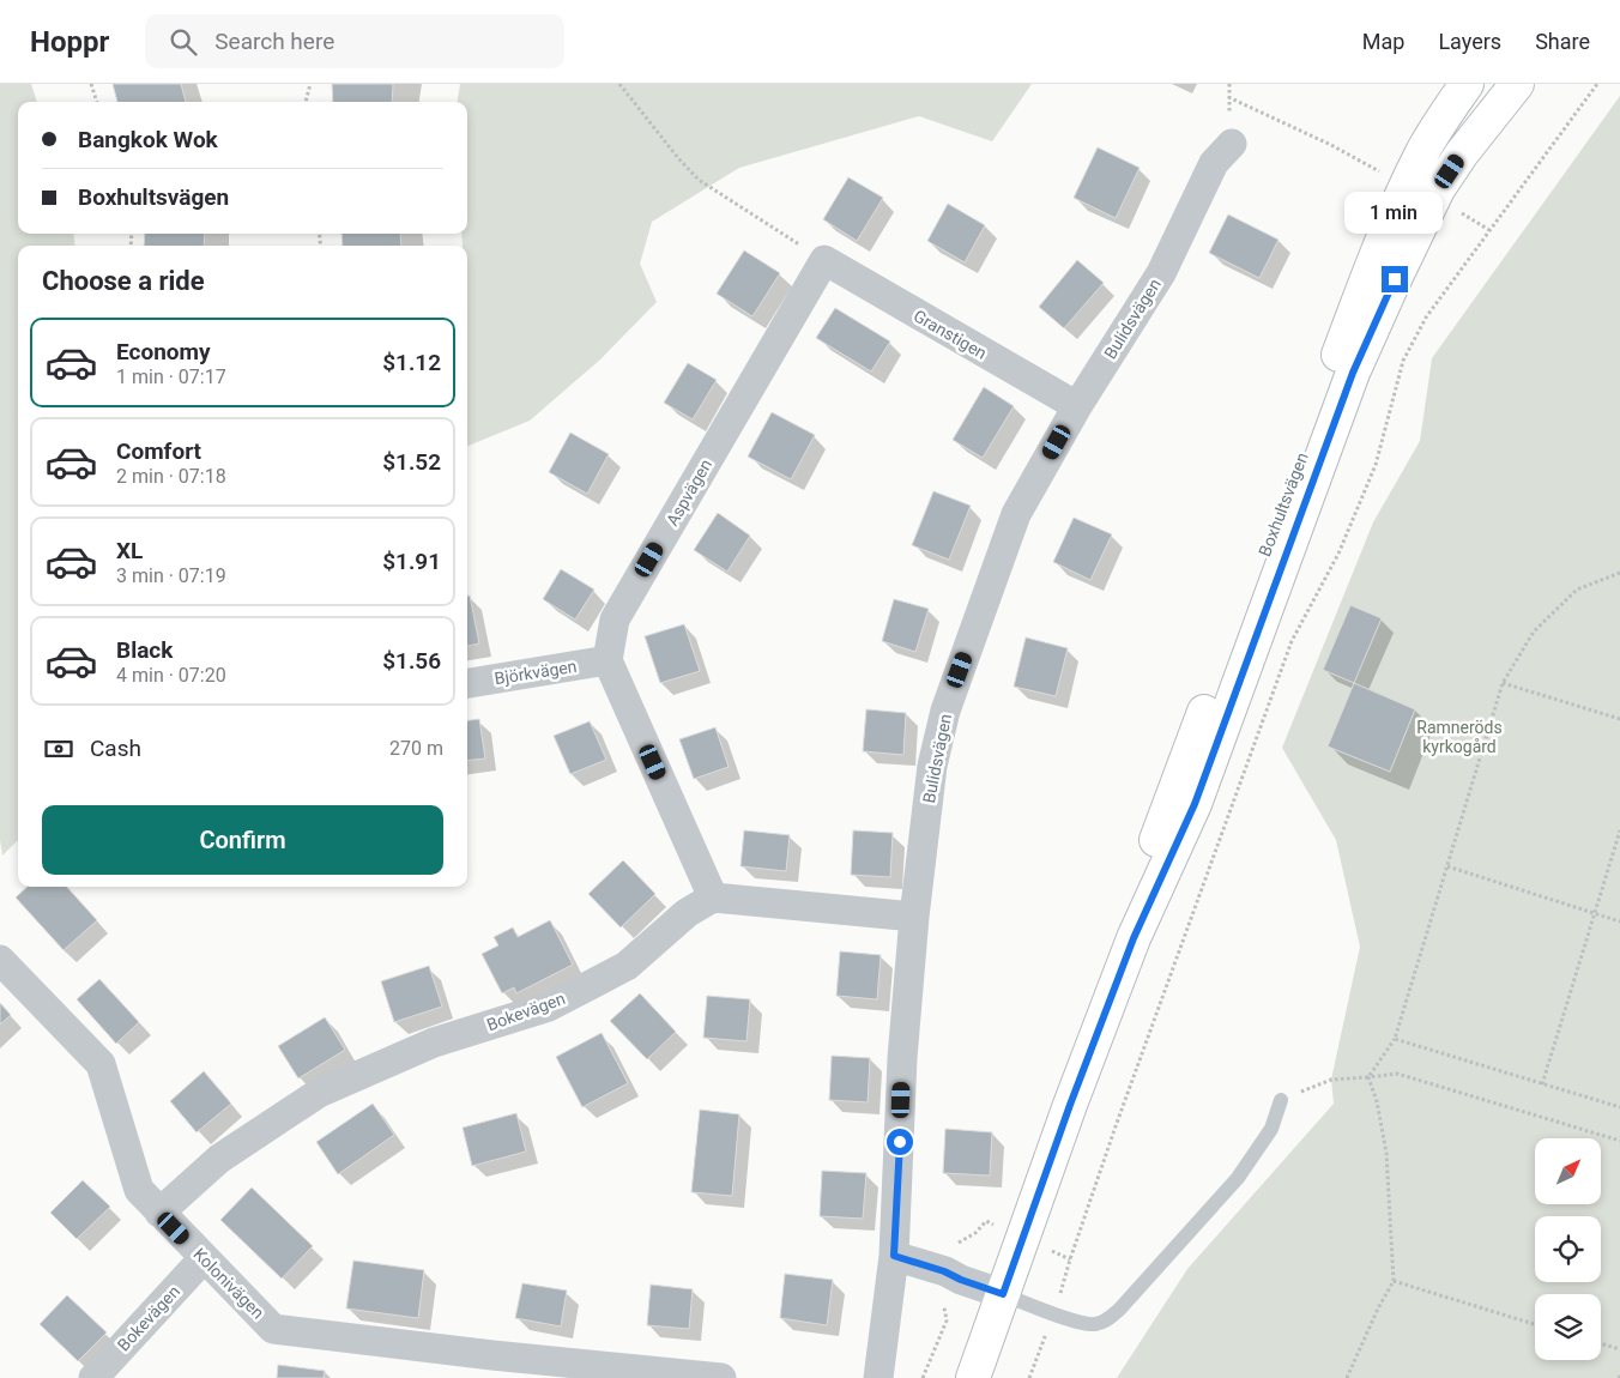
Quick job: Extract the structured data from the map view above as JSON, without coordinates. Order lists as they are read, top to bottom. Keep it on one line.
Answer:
{"streets":{"street":["Bulidsvägen","Granstigen","Aspvägen","Boxhultsvägen","Björkvägen","Bokevägen","Kolonivägen"]},"crossings":[["Bulidsvägen","Granstigen"],["Granstigen","Aspvägen"],["Aspvägen","Björkvägen"],["Bokevägen","Kolonivägen"]],"parks":["Ramneröds kyrkogård"],"north":"top right","page":{"header":"Hoppr","search":"Search here","nav":["Map","Layers","Share"],"banner":["Bangkok Wok","Boxhultsvägen"],"bubble":"1 min","heading":"Choose a ride","list":[{"name":"Economy","note":"1 min · 07:17","value":"$1.12"},{"name":"Comfort","note":"2 min · 07:18","value":"$1.52"},{"name":"XL","note":"3 min · 07:19","value":"$1.91"},{"name":"Black","note":"4 min · 07:20","value":"$1.56"}],"pay":["Cash","270 m"],"buttons":"Confirm"}}
